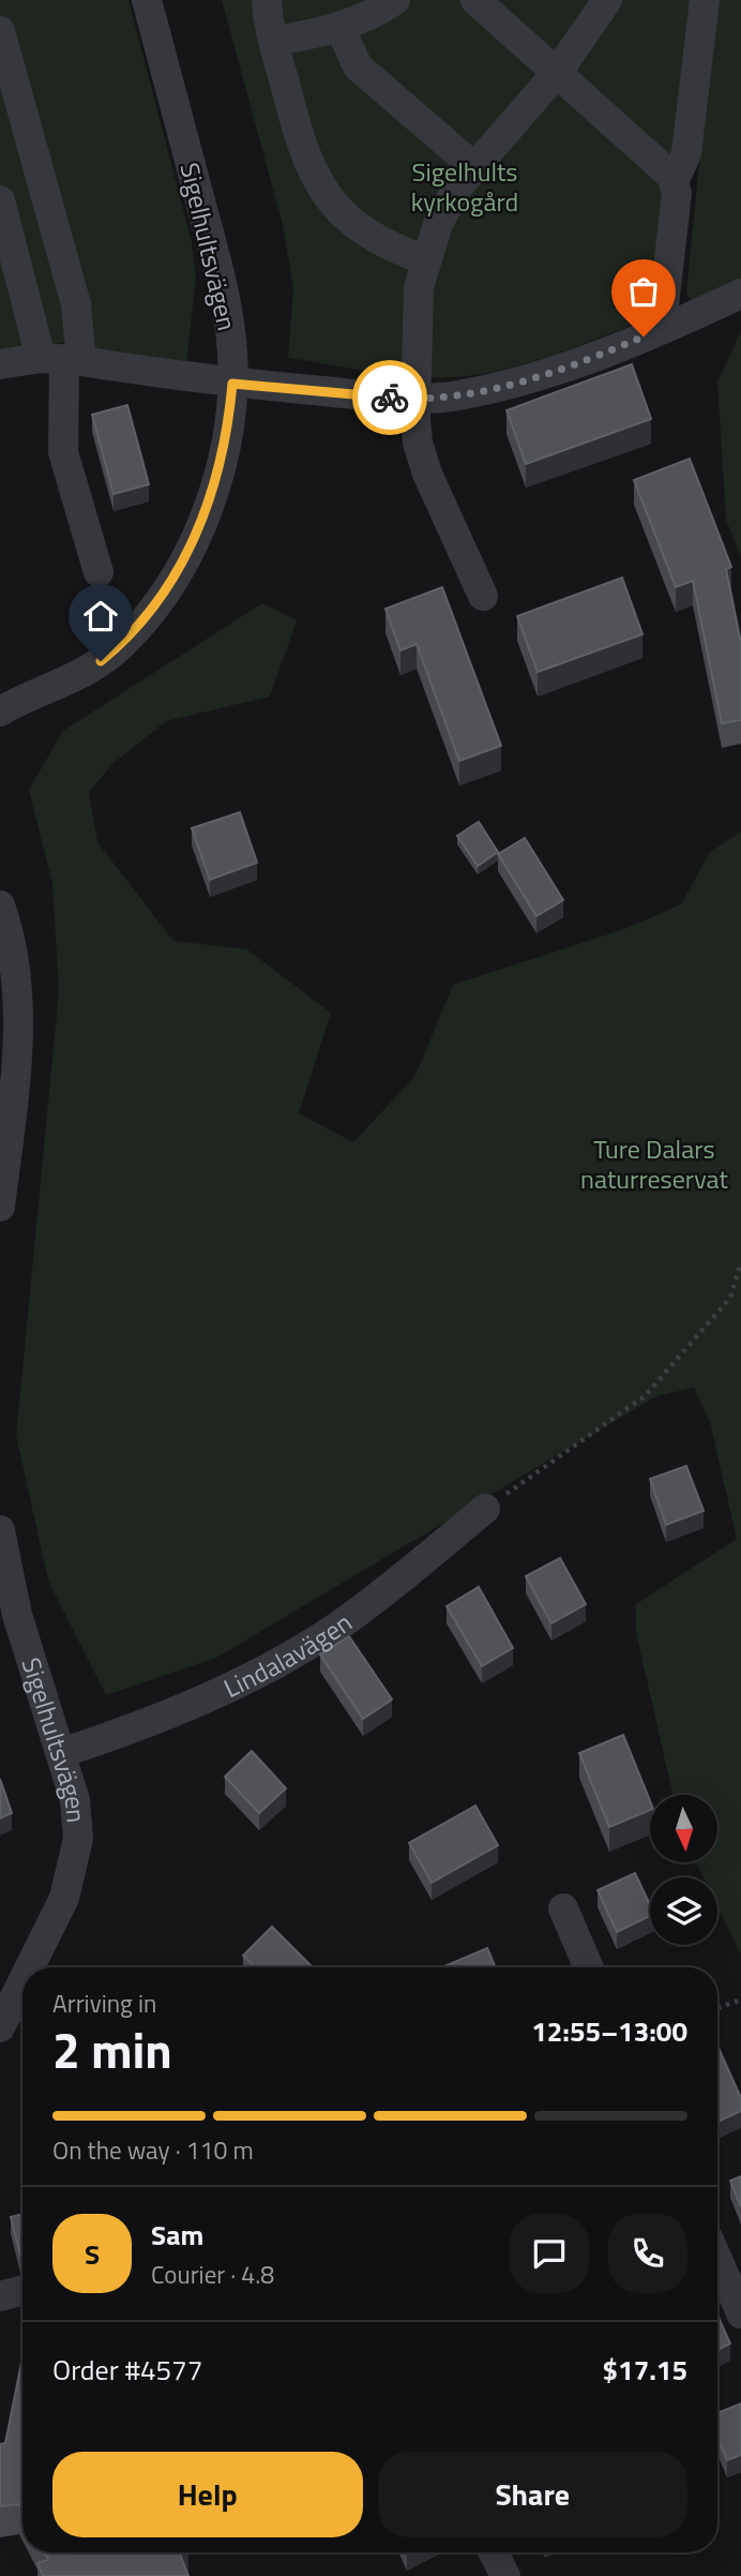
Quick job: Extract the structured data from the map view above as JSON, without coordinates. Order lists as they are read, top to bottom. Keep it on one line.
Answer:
{"streets":{"street":["Sigelhultsvägen","Lindalavägen"]},"crossings":[["Sigelhultsvägen","Lindalavägen"]],"parks":["Sigelhults kyrkogård","Ture Dalars naturreservat"],"north":"bottom","page":{"heading":["2 min","Arriving in","12:55–13:00"],"panel":["Sam","Courier · 4.8","Order #4577","$17.15"],"bar":"On the way · 110 m","round":"S","buttons":["Help","Share"]}}
